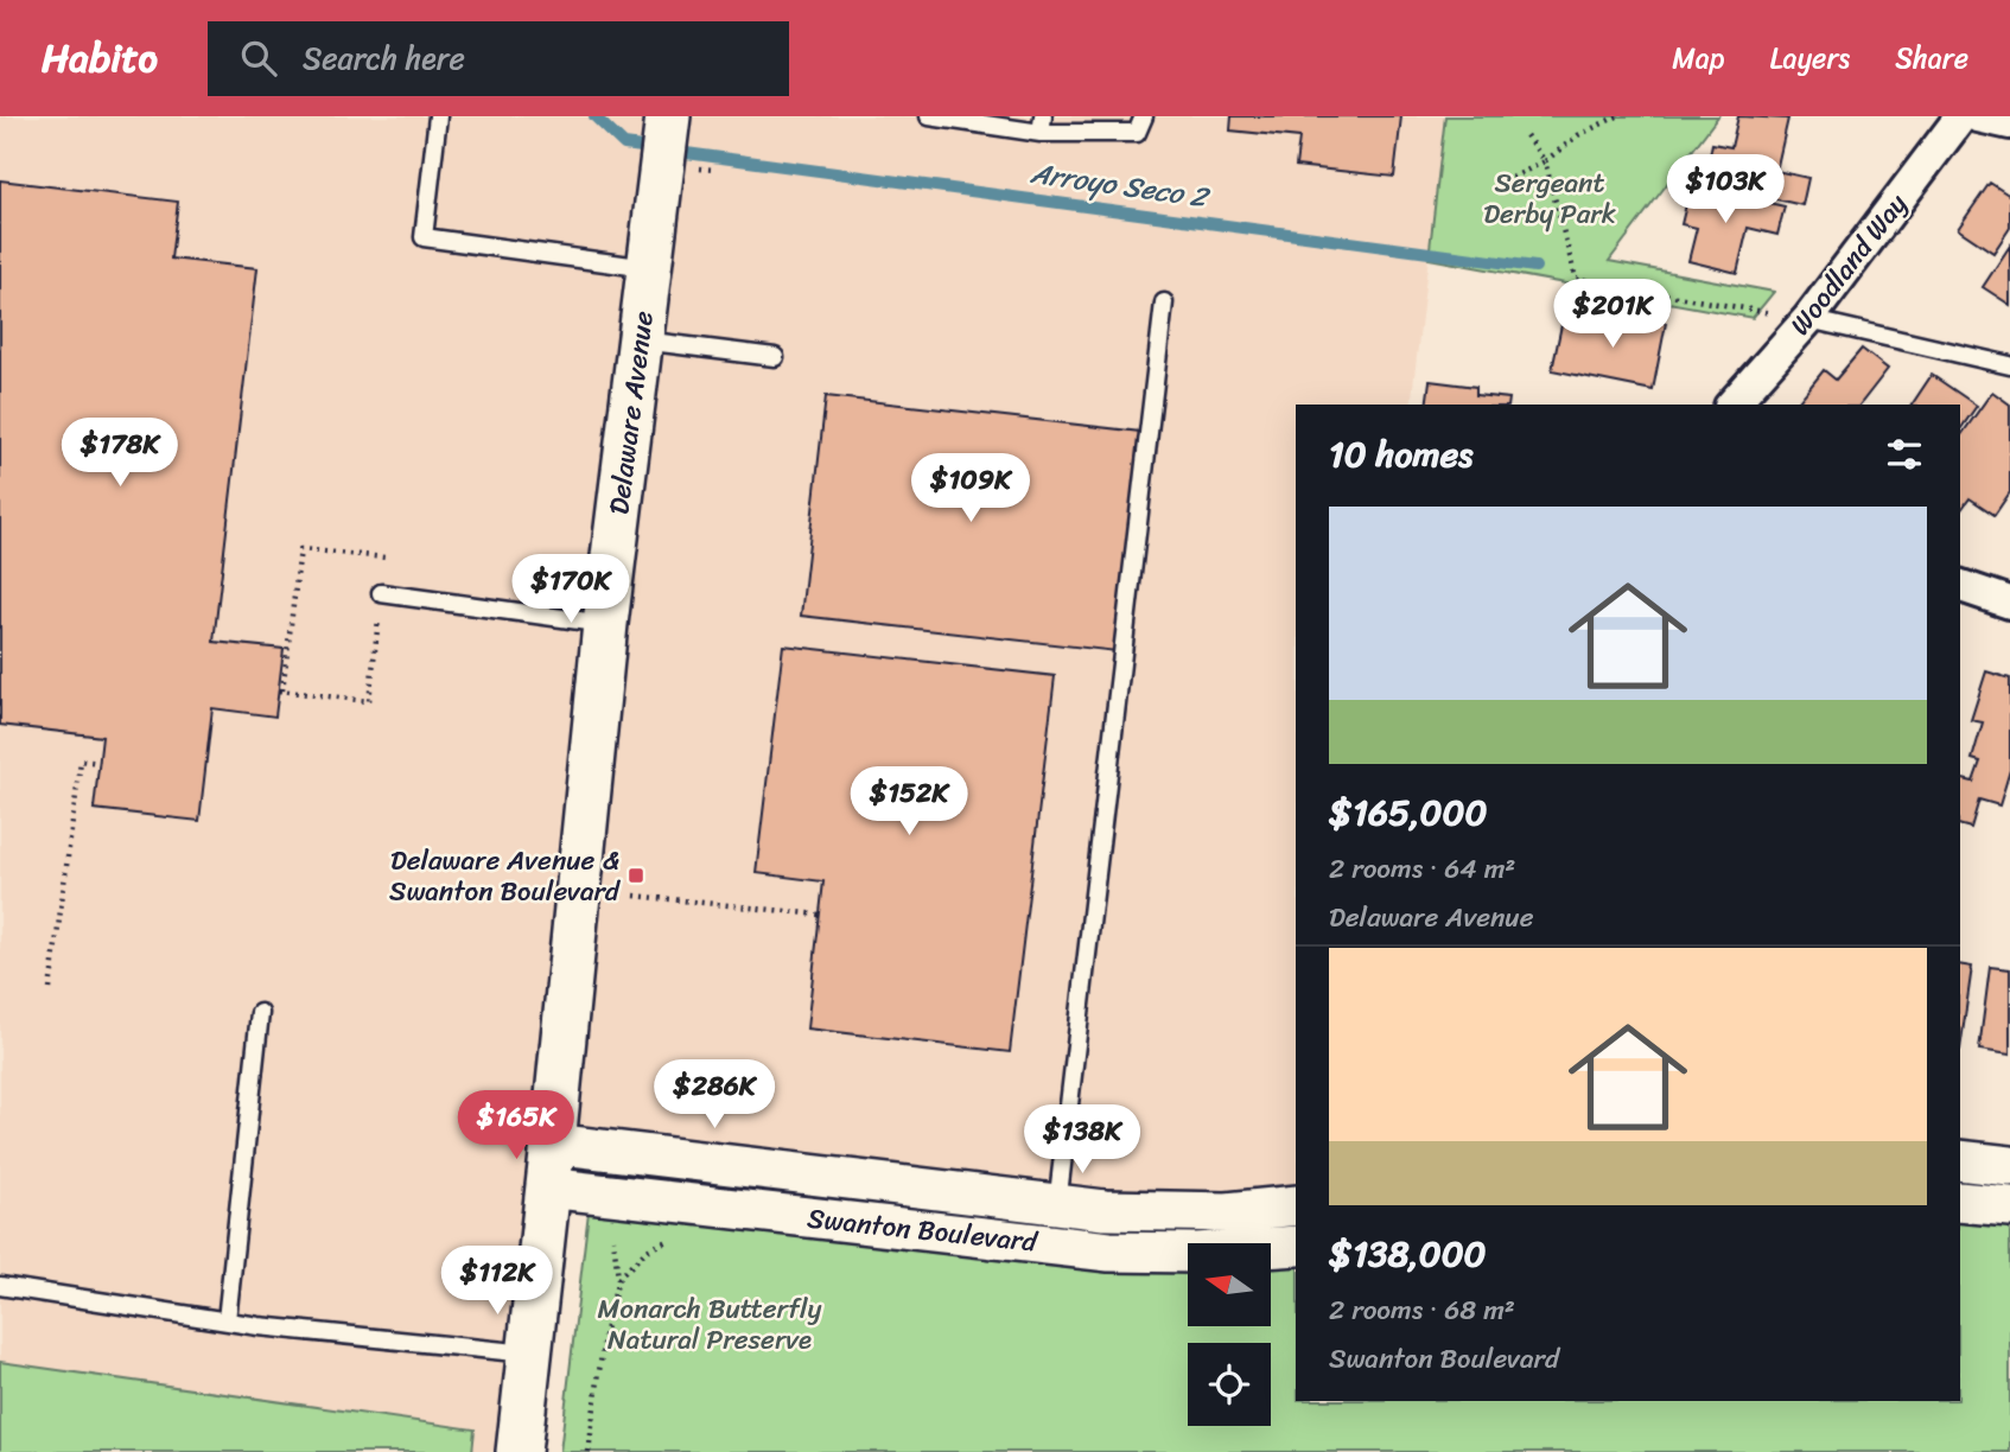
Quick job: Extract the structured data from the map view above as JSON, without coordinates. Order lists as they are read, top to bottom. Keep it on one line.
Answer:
{"streets":{"main road":["Delaware Avenue"],"street":["Woodland Way","Swanton Boulevard"]},"crossings":[["Delaware Avenue","Swanton Boulevard"]],"water":["Arroyo Seco 2"],"parks":["Sergeant Derby Park","Monarch Butterfly Natural Preserve"],"places":{"transit":["Delaware Avenue & Swanton Boulevard"]},"north":"left","page":{"header":"Habito","search":"Search here","nav":["Map","Layers","Share"],"price":["$103K","$201K","$178K","$109K","$170K","$152K","$286K","$165K","$138K","$112K"],"heading":"10 homes","list":[{"name":"$165,000","note":"2 rooms · 64 m² · Delaware Avenue"},{"name":"$138,000","note":"2 rooms · 68 m² · Swanton Boulevard"}]}}
